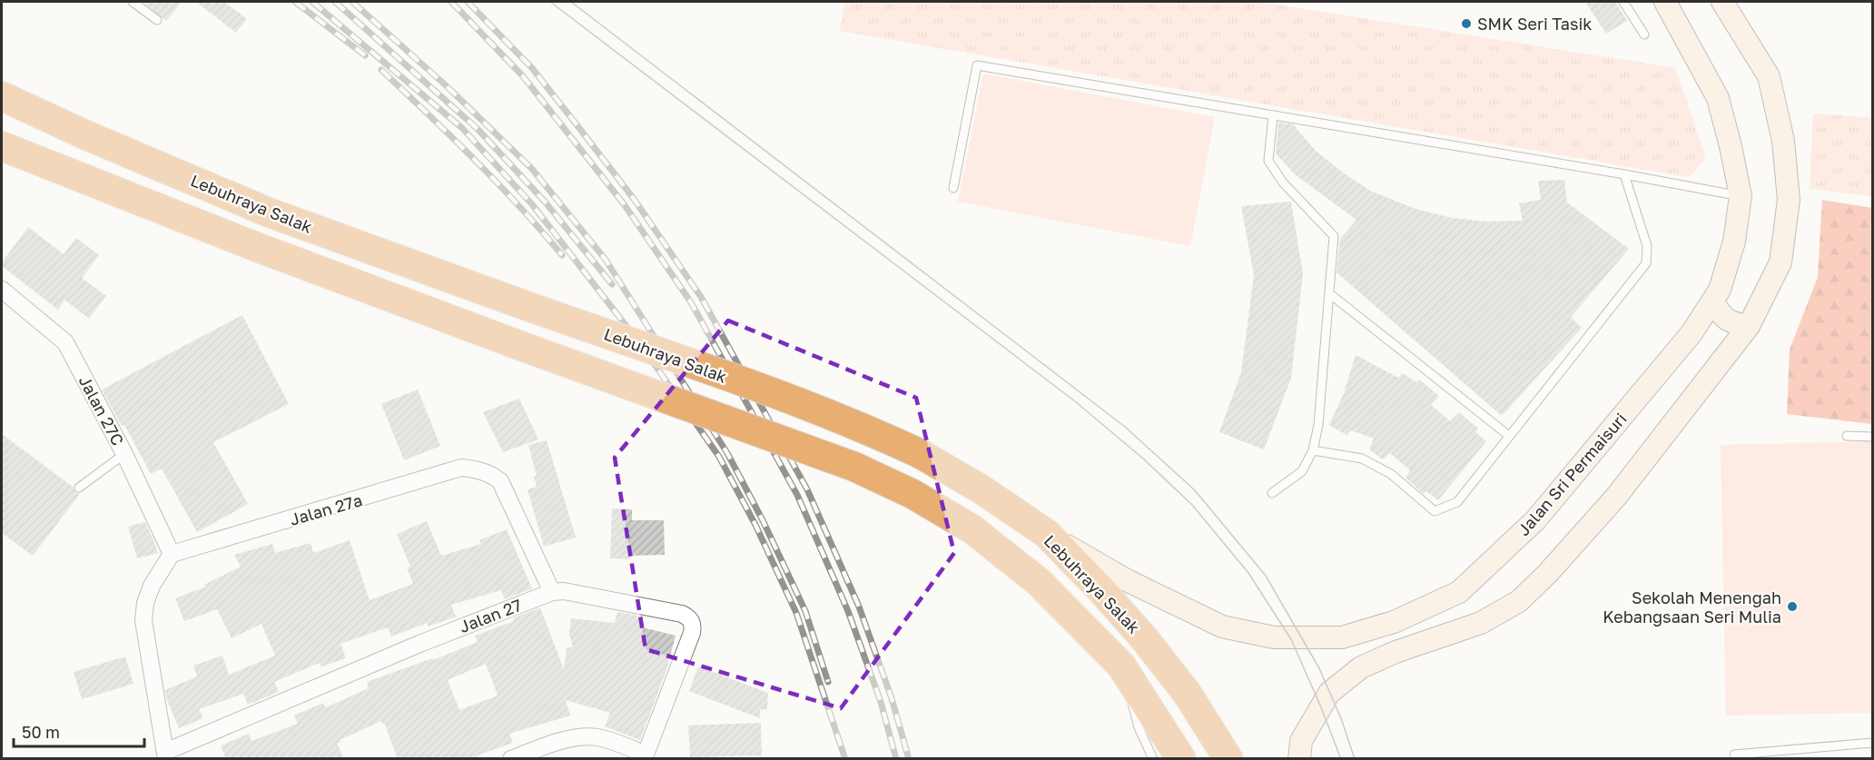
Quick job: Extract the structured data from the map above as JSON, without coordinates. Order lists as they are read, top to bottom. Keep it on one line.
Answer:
{"streets":{"highway":["Lebuhraya Salak"],"main road":["Jalan Sri Permaisuri"],"street":["Jalan 27C","Jalan 27a","Jalan 27"]},"crossings":[["Lebuhraya Salak","Jalan Sri Permaisuri"],["Jalan 27C","Jalan 27a"],["Jalan 27C","Jalan 27"],["Jalan 27a","Jalan 27"]],"places":["SMK Seri Tasik","Sekolah Menengah Kebangsaan Seri Mulia"],"scale_bar":"50 m"}
